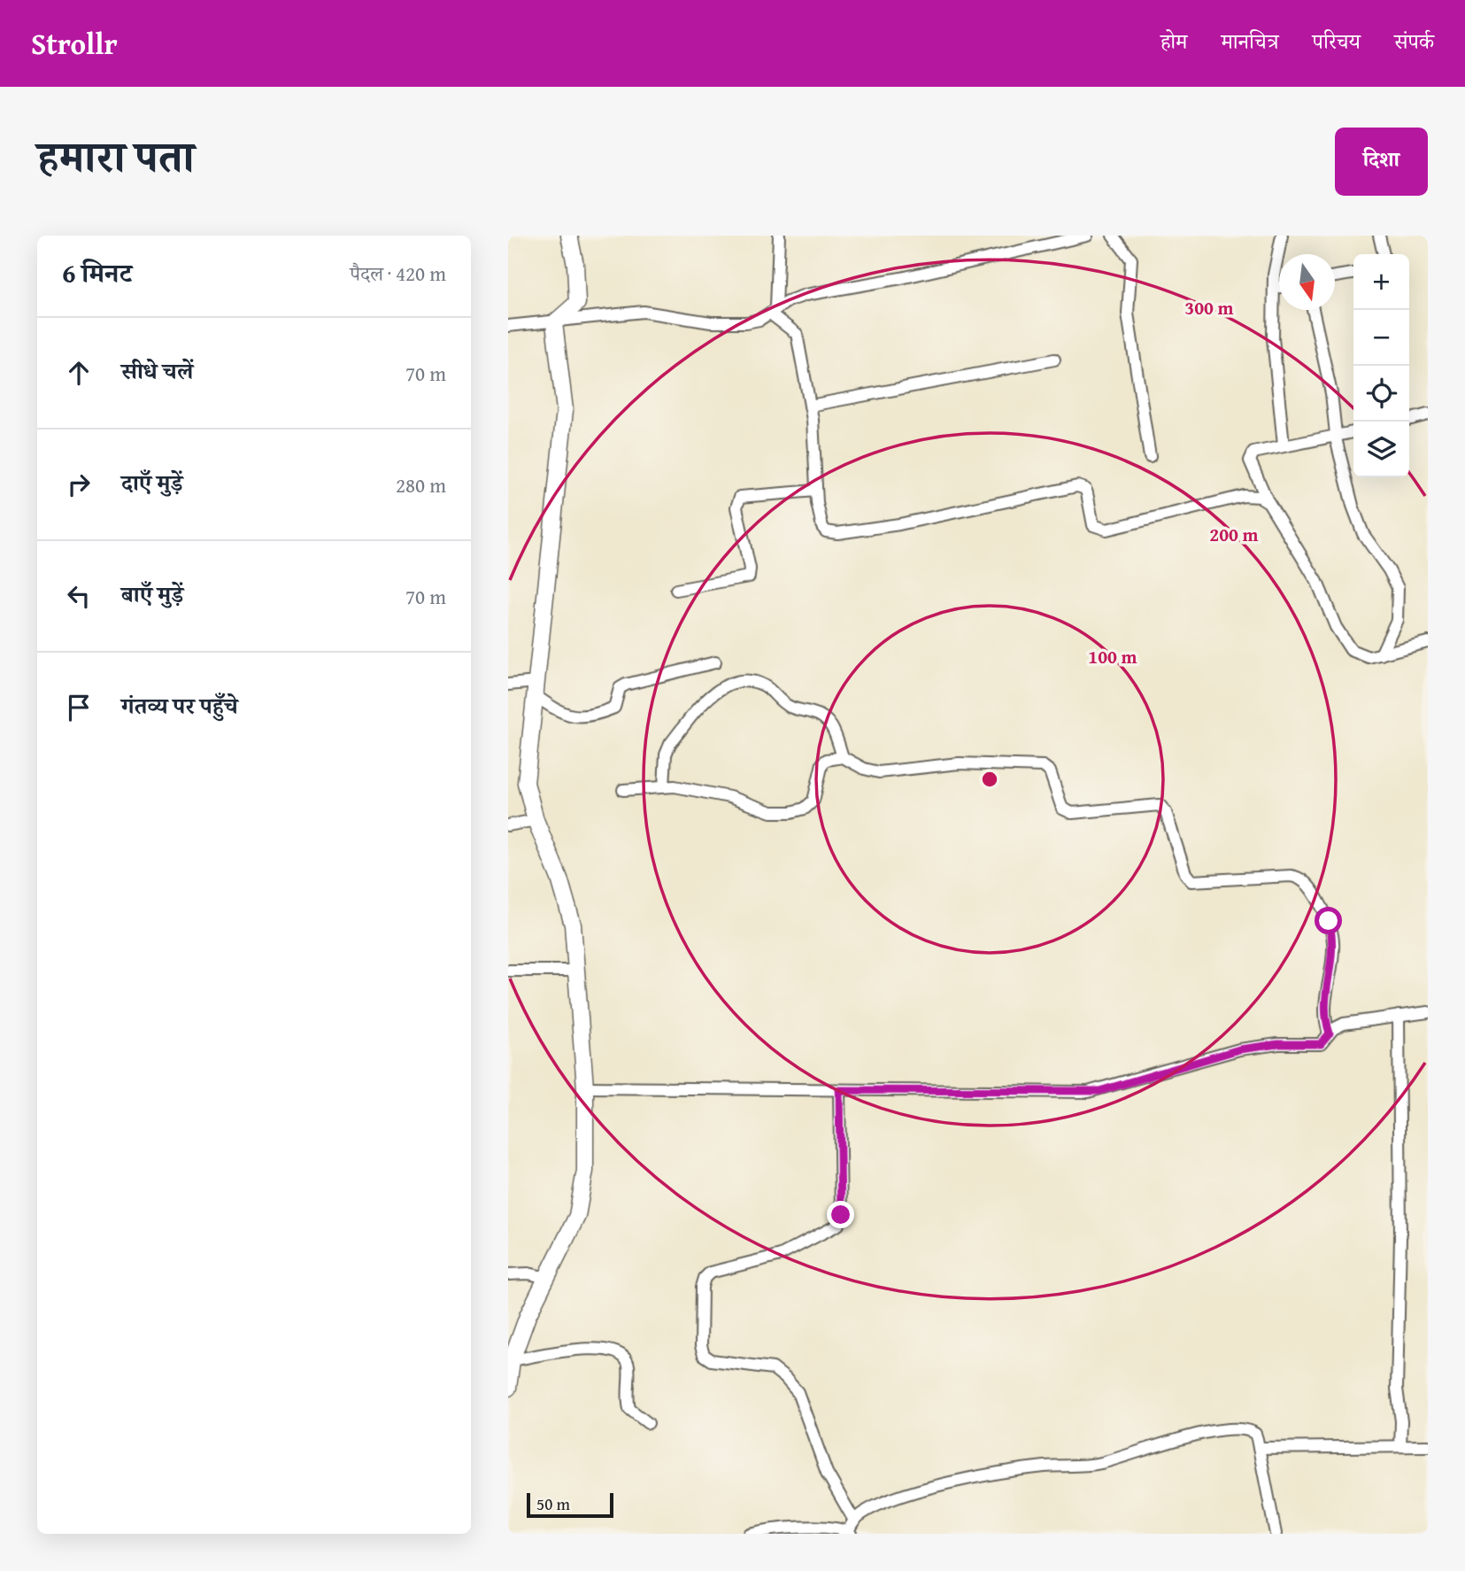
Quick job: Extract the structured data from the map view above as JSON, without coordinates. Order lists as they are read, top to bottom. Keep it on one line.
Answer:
{"scale_bar":"50 m","north":"bottom","page":{"header":"Strollr","nav":["होम","मानचित्र","परिचय","संपर्क"],"title":"हमारा पता","buttons":"दिशा","heading":["6 मिनट","पैदल · 420 m"],"map_buttons":["+","−"],"list":[["सीधे चलें","70 m"],["दाएँ मुड़ें","280 m"],["बाएँ मुड़ें","70 m"],"गंतव्य पर पहुँचे"],"scale":"50 m"},"rings":["300 m","200 m","100 m"]}
